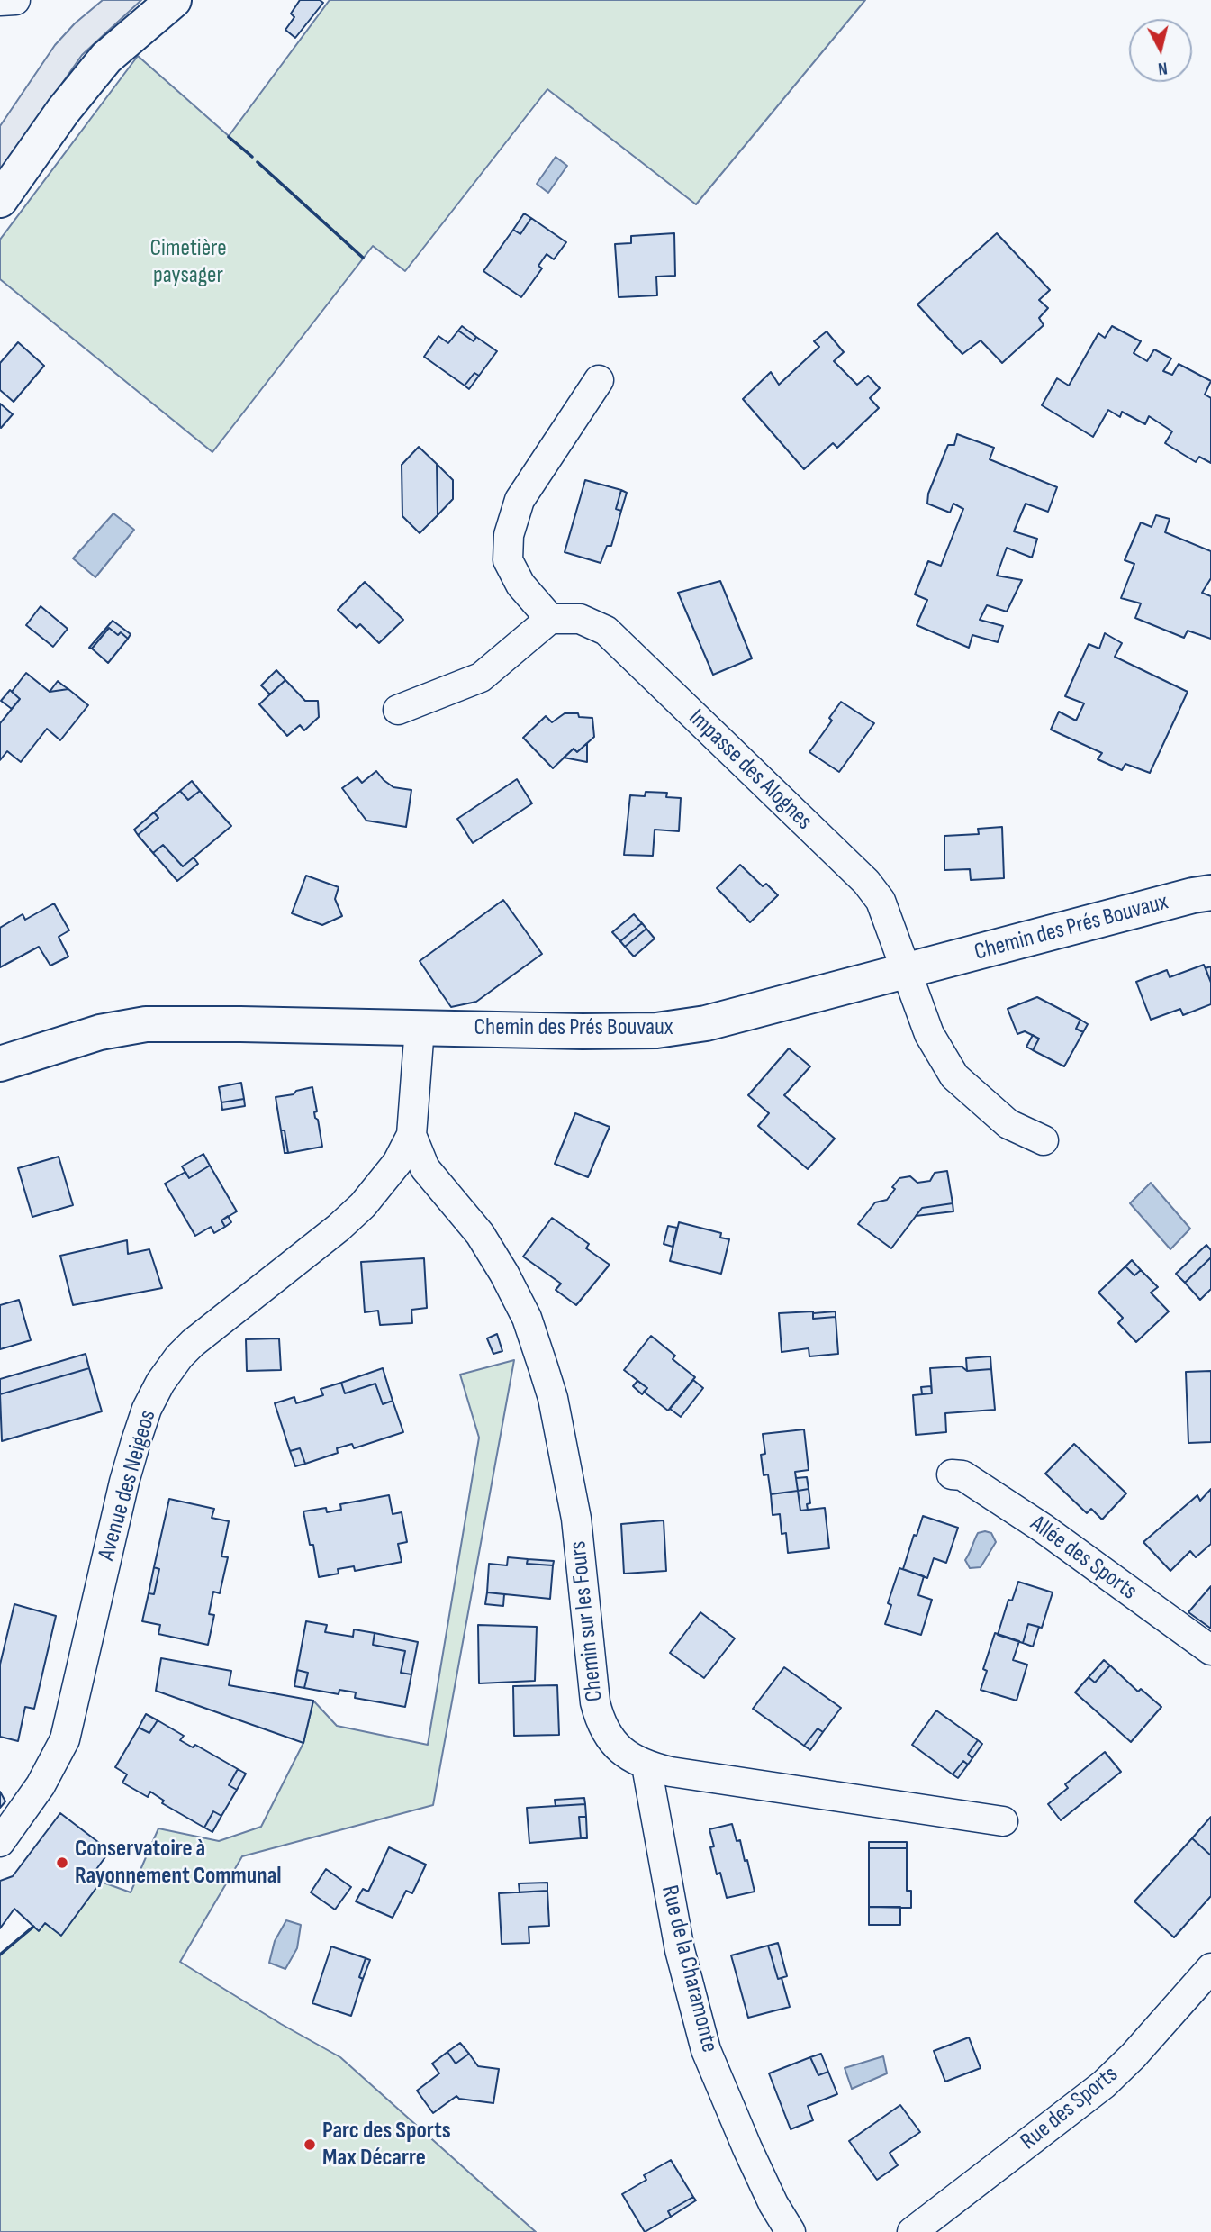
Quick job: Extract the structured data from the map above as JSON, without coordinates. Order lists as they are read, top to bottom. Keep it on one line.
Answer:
{"streets":{"street":["Impasse des Alognes","Chemin des Prés Bouvaux","Avenue des Neigeos","Allée des Sports","Chemin sur les Fours","Rue de la Charamonte","Rue des Sports"]},"crossings":[["Impasse des Alognes","Chemin des Prés Bouvaux"],["Chemin des Prés Bouvaux","Avenue des Neigeos"],["Avenue des Neigeos","Chemin sur les Fours"],["Chemin sur les Fours","Rue de la Charamonte"]],"parks":["Cimetière paysager"],"places":["Conservatoire à Rayonnement Communal","Parc des Sports Max Décarre"],"north":"bottom"}
